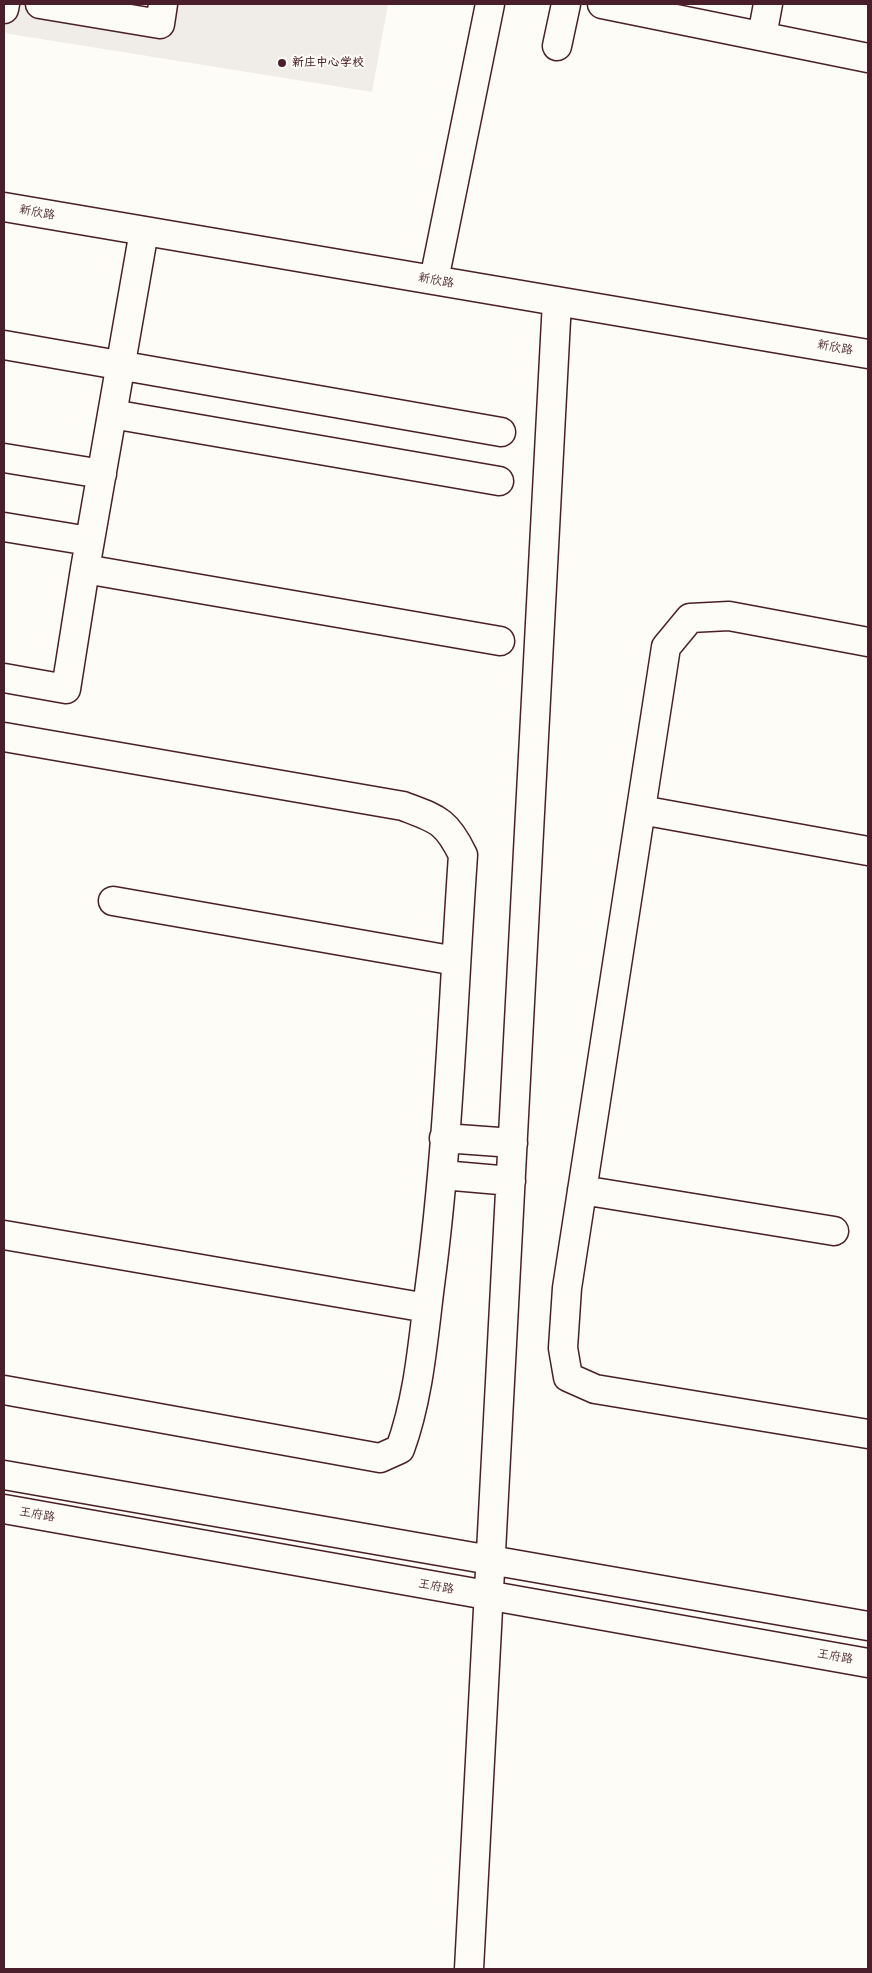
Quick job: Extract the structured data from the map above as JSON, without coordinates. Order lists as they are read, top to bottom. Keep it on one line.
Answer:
{"streets":{"street":["新欣路","王府路"]},"places":["新庄中心学校"]}
